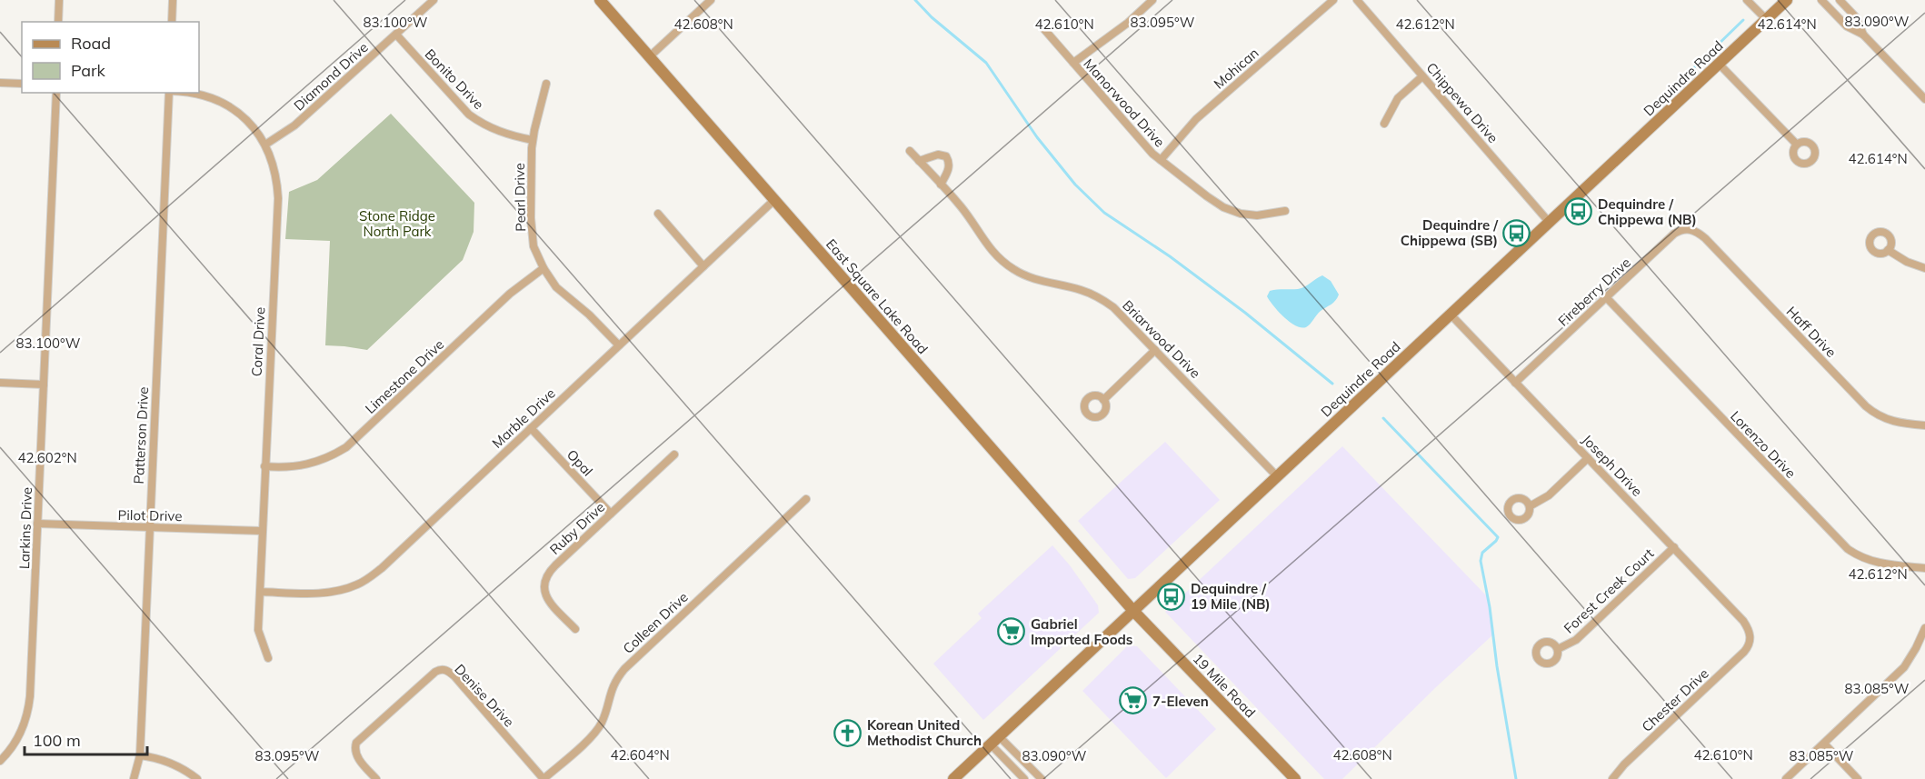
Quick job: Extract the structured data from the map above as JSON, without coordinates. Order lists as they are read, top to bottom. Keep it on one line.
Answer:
{"streets":{"main road":["Dequindre Road","East Square Lake Road","19 Mile Road"],"street":["Mohican","Diamond Drive","Bonito Drive","Manorwood Drive","Chippewa Drive","Pearl Drive","Fireberry Drive","Haff Drive","Briarwood Drive","Coral Drive","Limestone Drive","Marble Drive","Patterson Drive","Lorenzo Drive","Opal","Joseph Drive","Pilot Drive","Larkins Drive","Ruby Drive","Forest Creek Court","Colleen Drive","Denise Drive","Chester Drive"]},"crossings":[["Mohican","Manorwood Drive"],["Diamond Drive","Bonito Drive"],["Diamond Drive","Coral Drive"],["Dequindre Road","Chippewa Drive"],["Dequindre Road","East Square Lake Road"],["Dequindre Road","Briarwood Drive"],["Dequindre Road","Joseph Drive"],["Dequindre Road","19 Mile Road"],["Bonito Drive","Pearl Drive"],["Pearl Drive","Limestone Drive"],["Pearl Drive","Marble Drive"],["Fireberry Drive","Haff Drive"],["Fireberry Drive","Lorenzo Drive"],["Fireberry Drive","Joseph Drive"],["East Square Lake Road","Marble Drive"],["East Square Lake Road","19 Mile Road"],["Coral Drive","Limestone Drive"],["Coral Drive","Marble Drive"],["Coral Drive","Pilot Drive"],["Marble Drive","Opal"],["Patterson Drive","Pilot Drive"],["Opal","Ruby Drive"],["Joseph Drive","Forest Creek Court"],["Joseph Drive","Chester Drive"],["Pilot Drive","Larkins Drive"],["Colleen Drive","Denise Drive"]],"parks":["Stone Ridge North Park"],"places":{"bus stop":["Dequindre / Chippewa (NB)","Dequindre / Chippewa (SB)","Dequindre / 19 Mile (NB)"],"supermarket":["Gabriel Imported Foods","7-Eleven"],"church":["Korean United Methodist Church"]},"legend":["Road","Park"],"scale_bar":"100 m","coordinates":["83.090°W","83.100°W","83.095°W","42.608°N","42.610°N","42.612°N","42.614°N","42.602°N","83.085°W","42.604°N"]}
